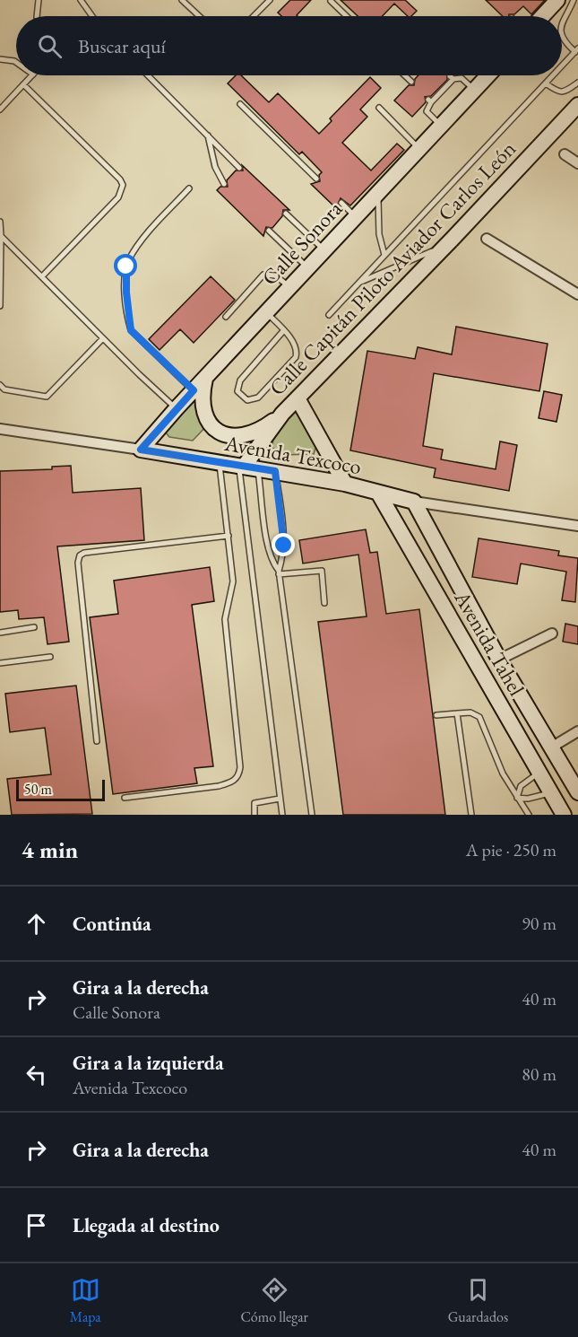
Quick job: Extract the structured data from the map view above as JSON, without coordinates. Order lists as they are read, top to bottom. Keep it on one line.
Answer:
{"streets":{"street":["Calle Sonora","Calle Capitán Piloto Aviador Carlos León","Avenida Texcoco","Avenida Tahel"]},"crossings":[["Calle Sonora","Avenida Texcoco"],["Calle Capitán Piloto Aviador Carlos León","Avenida Texcoco"],["Avenida Texcoco","Avenida Tahel"]],"scale_bar":"50 m","page":{"search":"Buscar aquí","scale":"50 m","heading":["4 min","A pie · 250 m"],"list":[["Continúa","90 m"],["Gira a la derecha","Calle Sonora","40 m"],["Gira a la izquierda","Avenida Texcoco","80 m"],["Gira a la derecha","40 m"],"Llegada al destino"],"nav":["Mapa","Cómo llegar","Guardados"]}}
